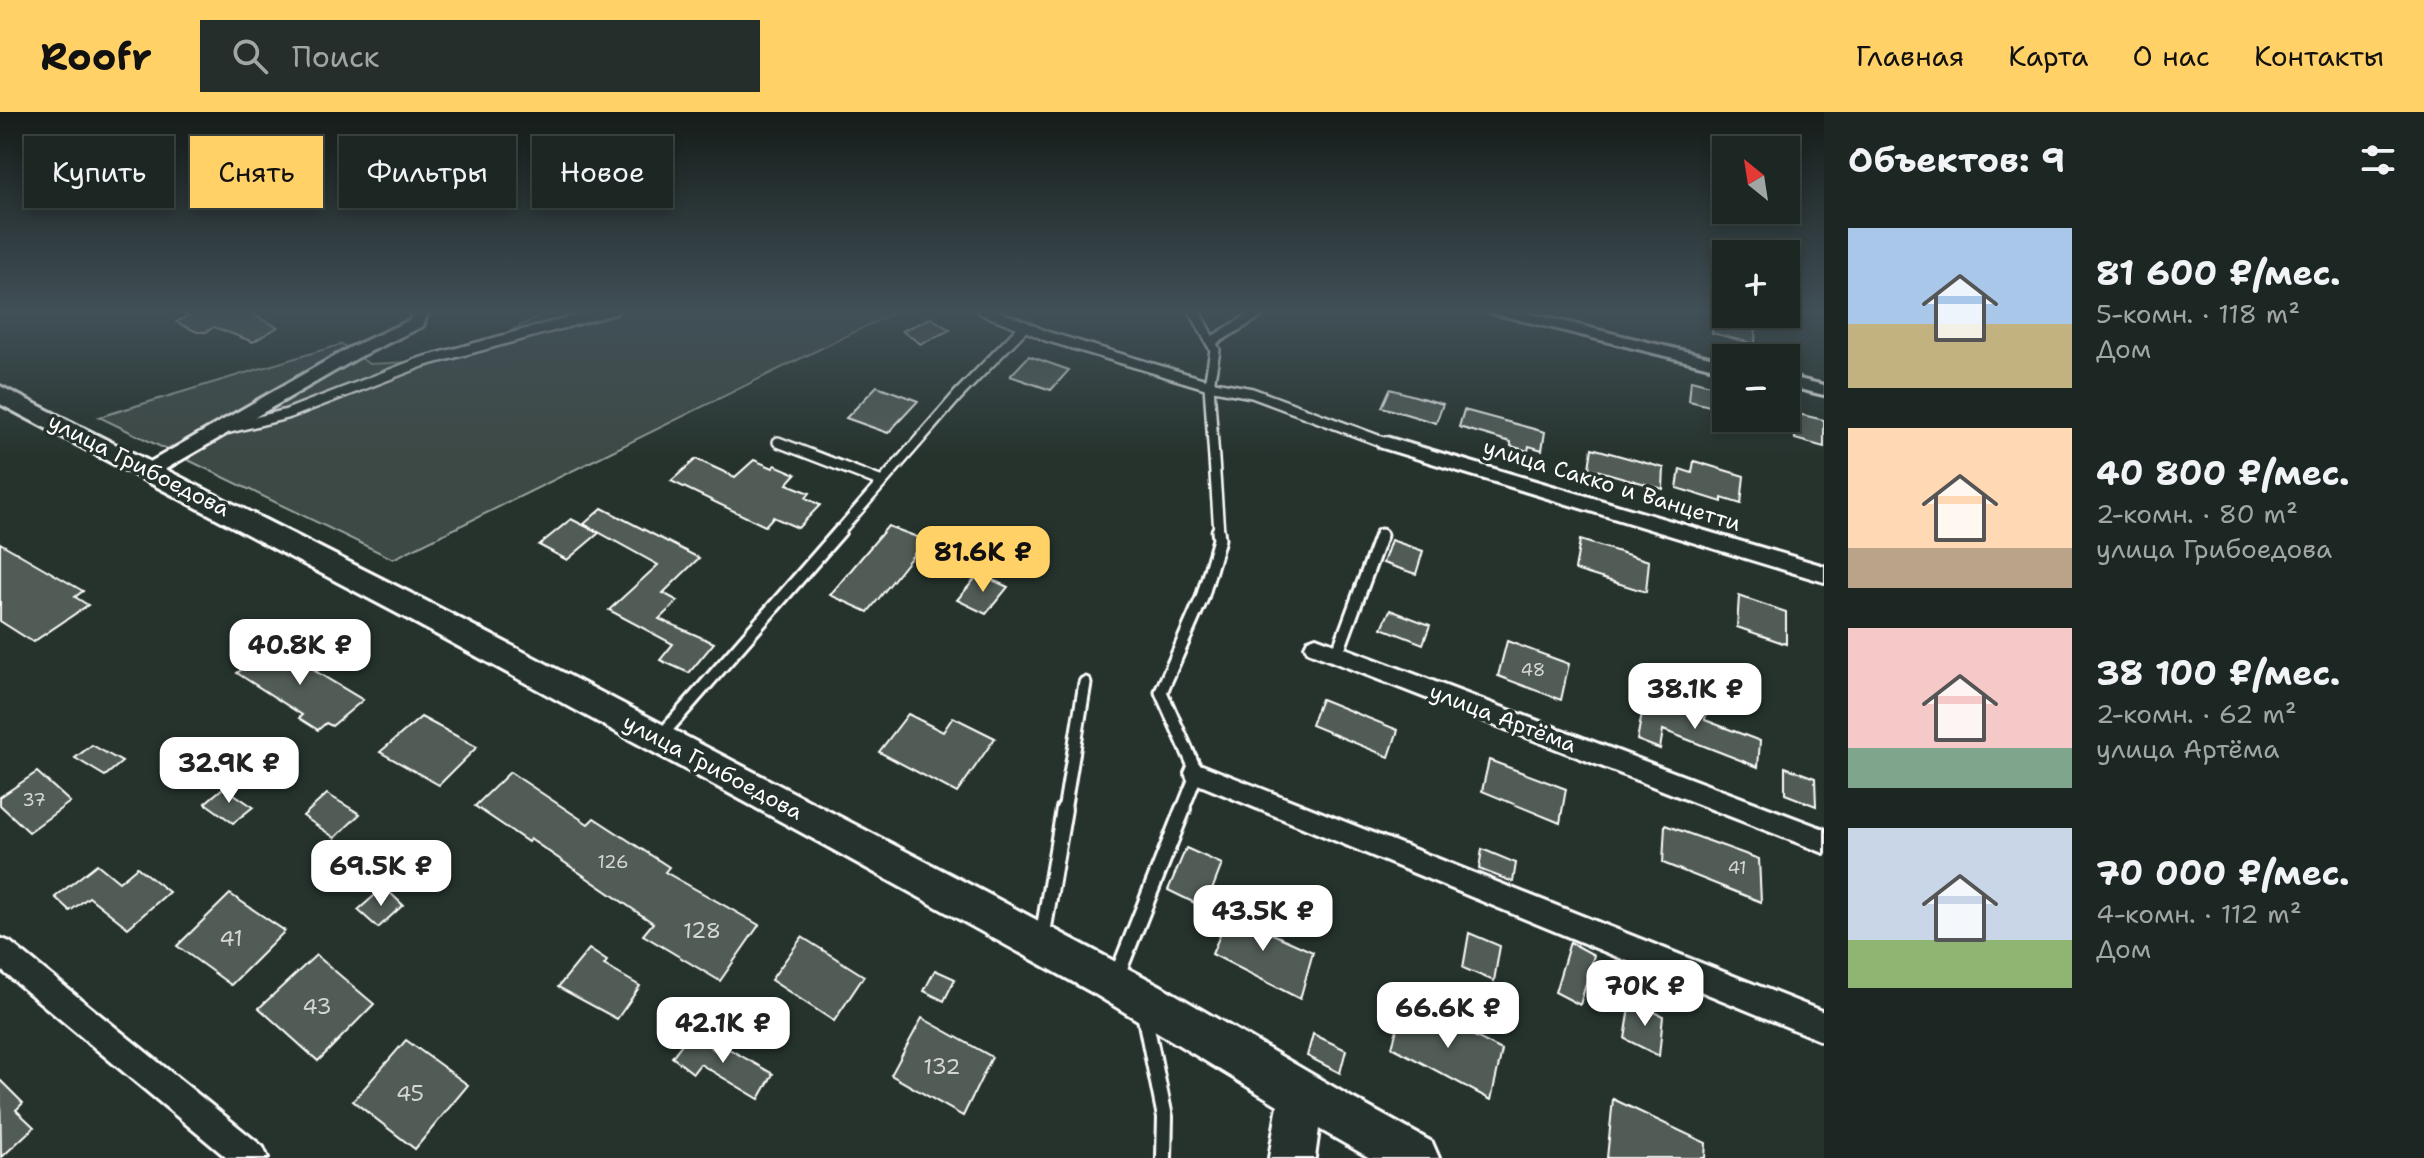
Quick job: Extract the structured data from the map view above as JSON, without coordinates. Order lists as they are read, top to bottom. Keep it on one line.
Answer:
{"streets":{"street":["улица Грибоедова","улица Сакко и Ванцетти","улица Артёма"]},"house_numbers":["48","37","126","41","128","41","43","132","45"],"north":"top left","page":{"header":"Roofr","search":"Поиск","nav":["Главная","Карта","О нас","Контакты"],"heading":"Объектов: 9","map_buttons":["+","−"],"chip":["Купить","Снять","Фильтры","Новое"],"list":[{"name":"81 600 ₽/мес.","note":"5-комн. · 118 m² · Дом"},{"name":"40 800 ₽/мес.","note":"2-комн. · 80 m² · улица Грибоедова"},{"name":"38 100 ₽/мес.","note":"2-комн. · 62 m² · улица Артёма"},{"name":"70 000 ₽/мес.","note":"4-комн. · 112 m² · Дом"}],"price":["81.6K ₽","40.8K ₽","38.1K ₽","32.9K ₽","69.5K ₽","43.5K ₽","70K ₽","66.6K ₽","42.1K ₽"]}}
